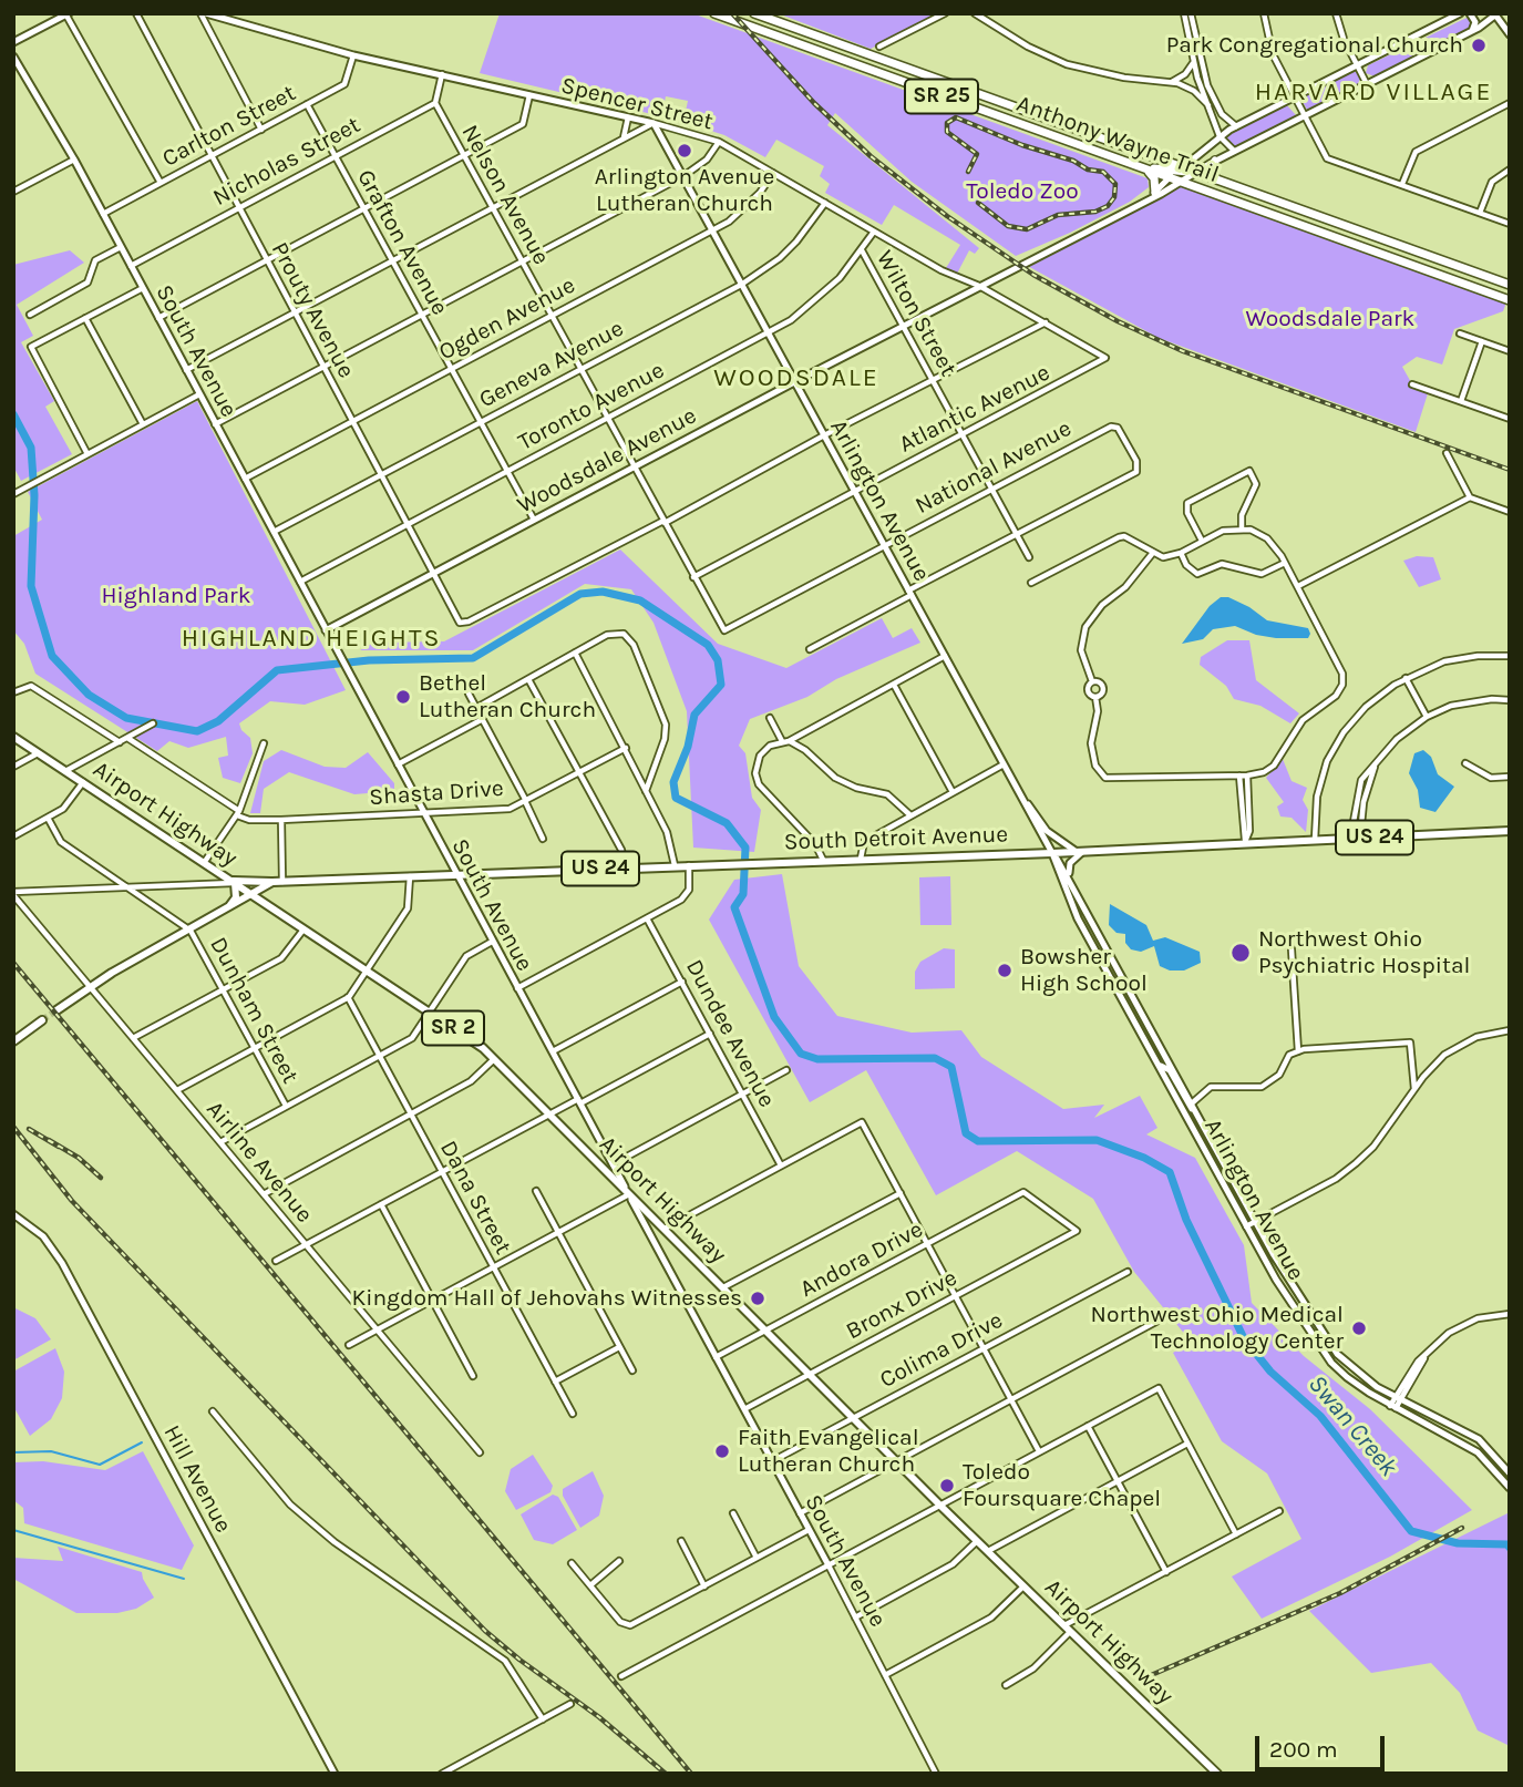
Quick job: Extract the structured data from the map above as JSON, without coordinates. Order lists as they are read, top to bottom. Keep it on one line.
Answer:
{"streets":{"highway":["SR 25","Anthony Wayne Trail"],"main road":["Airport Highway","US 24","South Detroit Avenue","SR 2"],"street":["Spencer Street","Carlton Street","Nicholas Street","Nelson Avenue","Grafton Avenue","Prouty Avenue","Wilton Street","Ogden Avenue","South Avenue","Geneva Avenue","Toronto Avenue","Atlantic Avenue","Woodsdale Avenue","National Avenue","Arlington Avenue","Shasta Drive","Dunham Street","Dundee Avenue","Airline Avenue","Dana Street","Andora Drive","Bronx Drive","Colima Drive","Hill Avenue"]},"crossings":[["Spencer Street","Carlton Street"],["Spencer Street","Ogden Avenue"],["Spencer Street","Geneva Avenue"],["Spencer Street","Toronto Avenue"],["Spencer Street","Atlantic Avenue"],["Spencer Street","Woodsdale Avenue"],["Spencer Street","Arlington Avenue"],["Carlton Street","Grafton Avenue"],["Carlton Street","Prouty Avenue"],["Carlton Street","South Avenue"],["Anthony Wayne Trail","Woodsdale Avenue"],["Nicholas Street","Nelson Avenue"],["Nicholas Street","Grafton Avenue"],["Nicholas Street","Prouty Avenue"],["Nicholas Street","South Avenue"],["Nelson Avenue","Prouty Avenue"],["Nelson Avenue","Ogden Avenue"],["Nelson Avenue","Geneva Avenue"],["Nelson Avenue","Toronto Avenue"],["Nelson Avenue","Atlantic Avenue"],["Nelson Avenue","Woodsdale Avenue"],["Nelson Avenue","National Avenue"],["Grafton Avenue","Ogden Avenue"],["Grafton Avenue","Geneva Avenue"],["Grafton Avenue","Toronto Avenue"],["Grafton Avenue","Woodsdale Avenue"],["Prouty Avenue","Ogden Avenue"],["Prouty Avenue","Geneva Avenue"],["Prouty Avenue","Toronto Avenue"],["Prouty Avenue","Woodsdale Avenue"],["Wilton Street","Toronto Avenue"],["Wilton Street","Atlantic Avenue"],["Wilton Street","Woodsdale Avenue"],["Wilton Street","National Avenue"],["Ogden Avenue","South Avenue"],["Ogden Avenue","Arlington Avenue"],["South Avenue","Geneva Avenue"],["South Avenue","Toronto Avenue"],["South Avenue","Woodsdale Avenue"],["South Avenue","Shasta Drive"],["South Avenue","Airport Highway"],["South Avenue","South Detroit Avenue"],["South Avenue","Andora Drive"],["South Avenue","Bronx Drive"],["South Avenue","Colima Drive"],["Geneva Avenue","Arlington Avenue"],["Toronto Avenue","Arlington Avenue"],["Atlantic Avenue","Arlington Avenue"],["Woodsdale Avenue","Arlington Avenue"],["National Avenue","Arlington Avenue"],["Arlington Avenue","South Detroit Avenue"],["Airport Highway","Andora Drive"],["Airport Highway","Bronx Drive"],["Airport Highway","Colima Drive"],["US 24","South Detroit Avenue"],["Andora Drive","Bronx Drive"]],"districts":["HARVARD VILLAGE","WOODSDALE","HIGHLAND HEIGHTS"],"water":["Swan Creek"],"parks":["Toledo Zoo","Woodsdale Park","Highland Park"],"places":["Park Congregational Church","Arlington Avenue Lutheran Church","Bethel Lutheran Church","Northwest Ohio Psychiatric Hospital","Bowsher High School","Kingdom Hall of Jehovahs Witnesses","Northwest Ohio Medical Technology Center","Faith Evangelical Lutheran Church","Toledo Foursquare Chapel"],"scale_bar":"200 m"}
